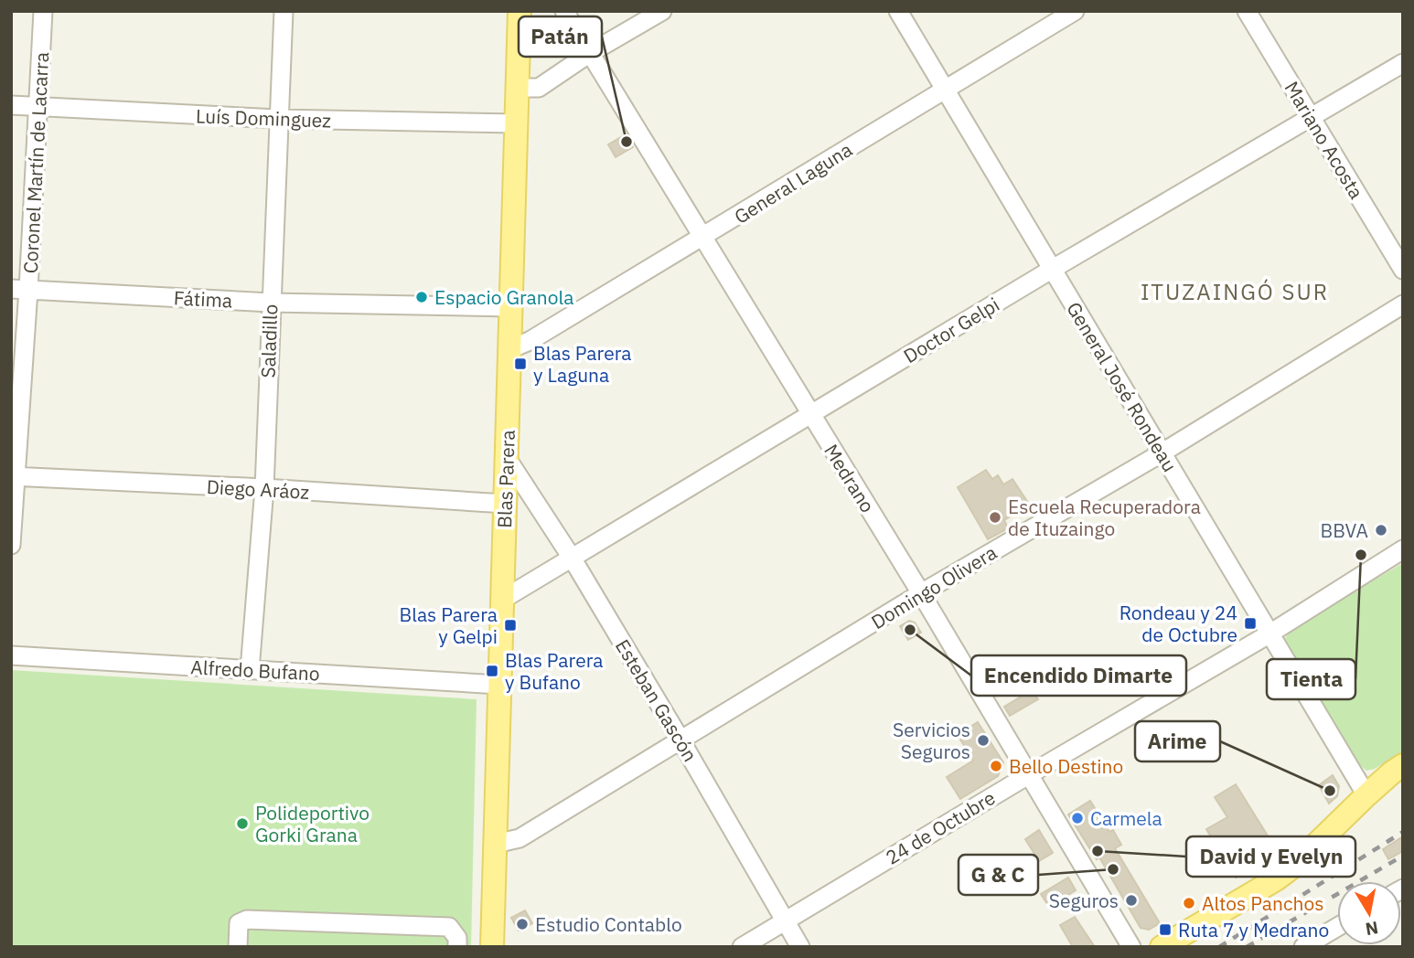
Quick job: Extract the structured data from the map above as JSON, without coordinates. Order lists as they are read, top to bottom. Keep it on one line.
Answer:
{"streets":{"main road":["Blas Parera"],"street":["Luís Dominguez","Mariano Acosta","Coronel Martín de Lacarra","General Laguna","Fátima","Doctor Gelpi","Saladillo","General José Rondeau","Medrano","Diego Aráoz","Domingo Olivera","Alfredo Bufano","Esteban Gascón","24 de Octubre"]},"crossings":[["Luís Dominguez","Coronel Martín de Lacarra"],["Luís Dominguez","Saladillo"],["Luís Dominguez","Blas Parera"],["Mariano Acosta","Doctor Gelpi"],["Coronel Martín de Lacarra","Fátima"],["Coronel Martín de Lacarra","Diego Aráoz"],["General Laguna","General José Rondeau"],["General Laguna","Medrano"],["General Laguna","Blas Parera"],["Fátima","Saladillo"],["Fátima","Blas Parera"],["Doctor Gelpi","General José Rondeau"],["Doctor Gelpi","Medrano"],["Doctor Gelpi","Blas Parera"],["Doctor Gelpi","Esteban Gascón"],["Saladillo","Diego Aráoz"],["Saladillo","Alfredo Bufano"],["General José Rondeau","Domingo Olivera"],["General José Rondeau","24 de Octubre"],["Medrano","Domingo Olivera"],["Medrano","24 de Octubre"],["Blas Parera","Diego Aráoz"],["Blas Parera","Domingo Olivera"],["Blas Parera","Alfredo Bufano"],["Blas Parera","Esteban Gascón"],["Domingo Olivera","Esteban Gascón"],["Esteban Gascón","24 de Octubre"]],"districts":["ITUZAINGÓ SUR"],"places":{"other":["Patán","Espacio Granola","Escuela Recuperadora de Ituzaingo","BBVA","Tienta","Encendido Dimarte","Servicios Seguros","Bello Destino","Arime","Carmela","Polideportivo Gorki Grana","David y Evelyn","G & C","Seguros","Altos Panchos","Estudio Contablo"],"transit":["Blas Parera y Laguna","Rondeau y 24 de Octubre","Blas Parera y Gelpi","Blas Parera y Bufano","Ruta 7 y Medrano"]},"north":"bottom"}
